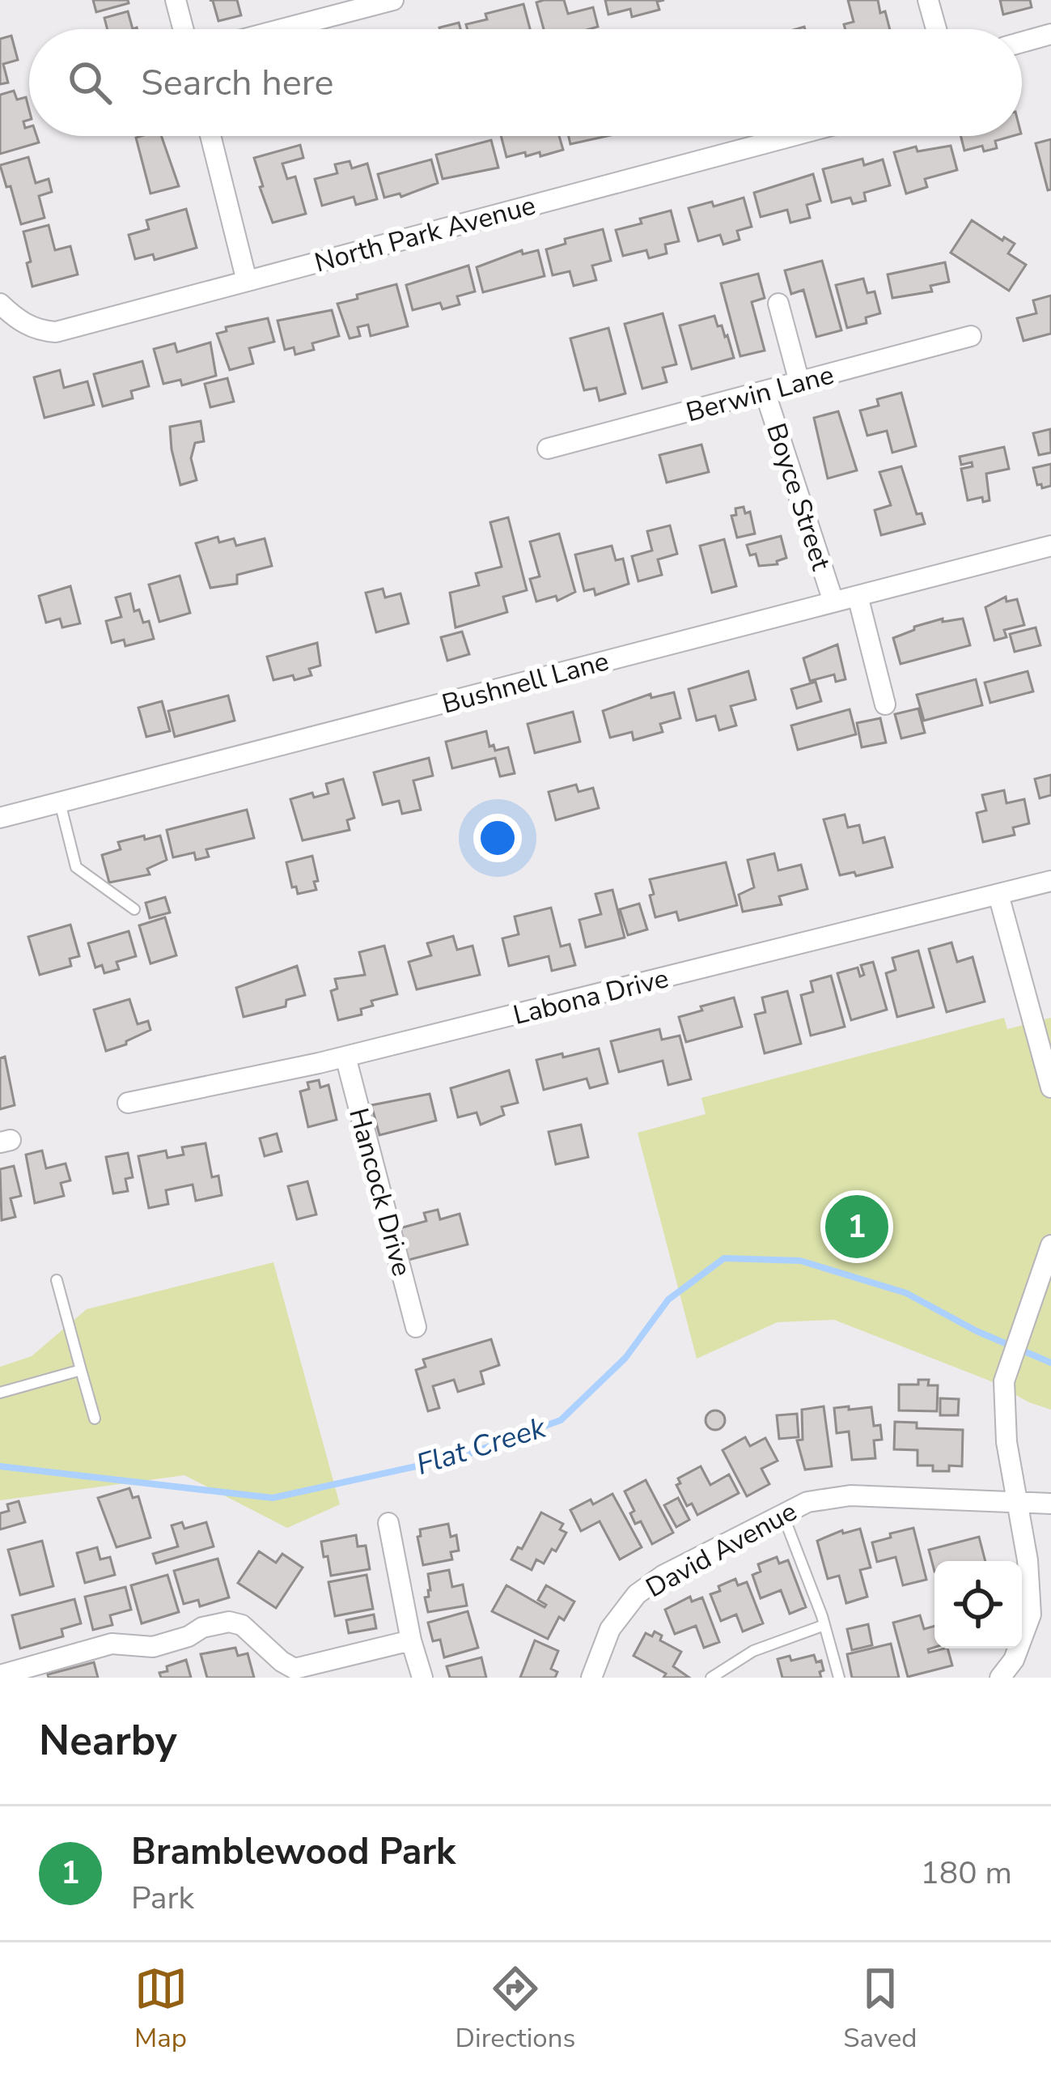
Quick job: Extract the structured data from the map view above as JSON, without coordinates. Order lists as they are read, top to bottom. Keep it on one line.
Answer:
{"streets":{"street":["North Park Avenue","Berwin Lane","Boyce Street","Bushnell Lane","Labona Drive","Hancock Drive","David Avenue"]},"crossings":[["Berwin Lane","Boyce Street"],["Boyce Street","Bushnell Lane"],["Labona Drive","Hancock Drive"]],"water":["Flat Creek"],"page":{"search":"Search here","pins":"1","heading":"Nearby","list":[{"mark":"1","name":"Bramblewood Park","note":"Park","value":"180 m"}],"nav":["Map","Directions","Saved"]}}
